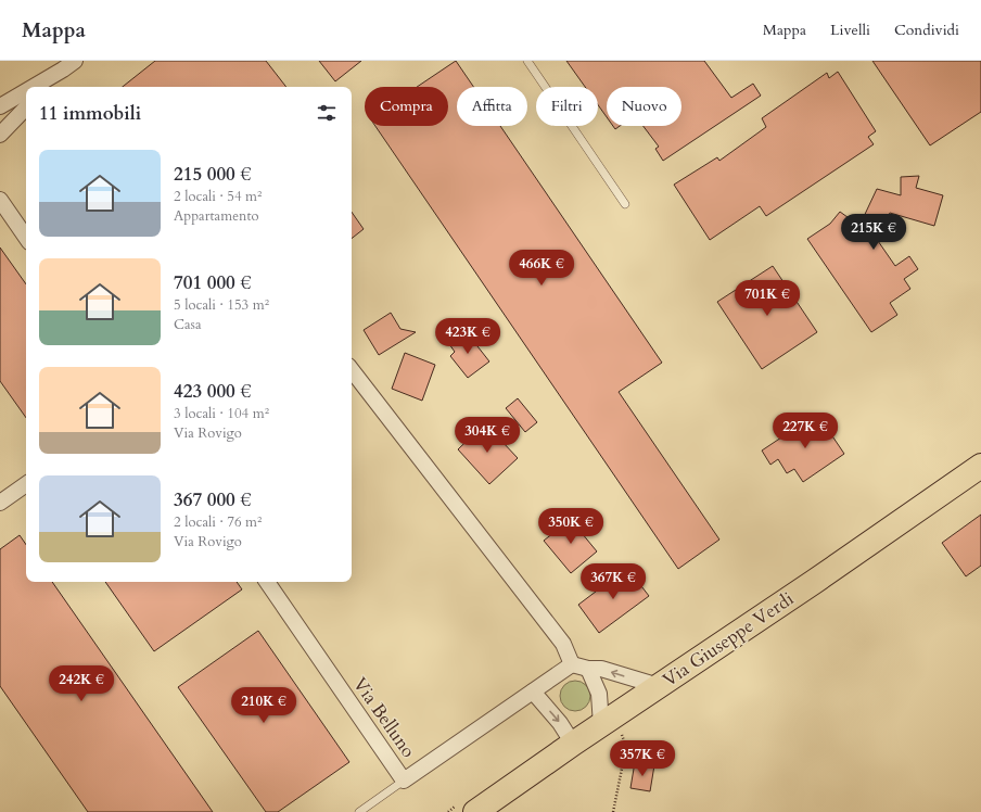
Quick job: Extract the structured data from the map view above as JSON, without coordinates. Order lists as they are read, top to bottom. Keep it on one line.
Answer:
{"streets":{"main road":["Via Giuseppe Verdi"],"street":["Via Belluno"]},"page":{"header":"Mappa","nav":["Mappa","Livelli","Condividi"],"chip":["Compra","Affitta","Filtri","Nuovo"],"heading":"11 immobili","list":[{"name":"215 000 €","note":"2 locali · 54 m² · Appartamento"},{"name":"701 000 €","note":"5 locali · 153 m² · Casa"},{"name":"423 000 €","note":"3 locali · 104 m² · Via Rovigo"},{"name":"367 000 €","note":"2 locali · 76 m² · Via Rovigo"}],"price":["215K €","466K €","701K €","423K €","227K €","304K €","350K €","367K €","242K €","210K €","357K €"]}}
